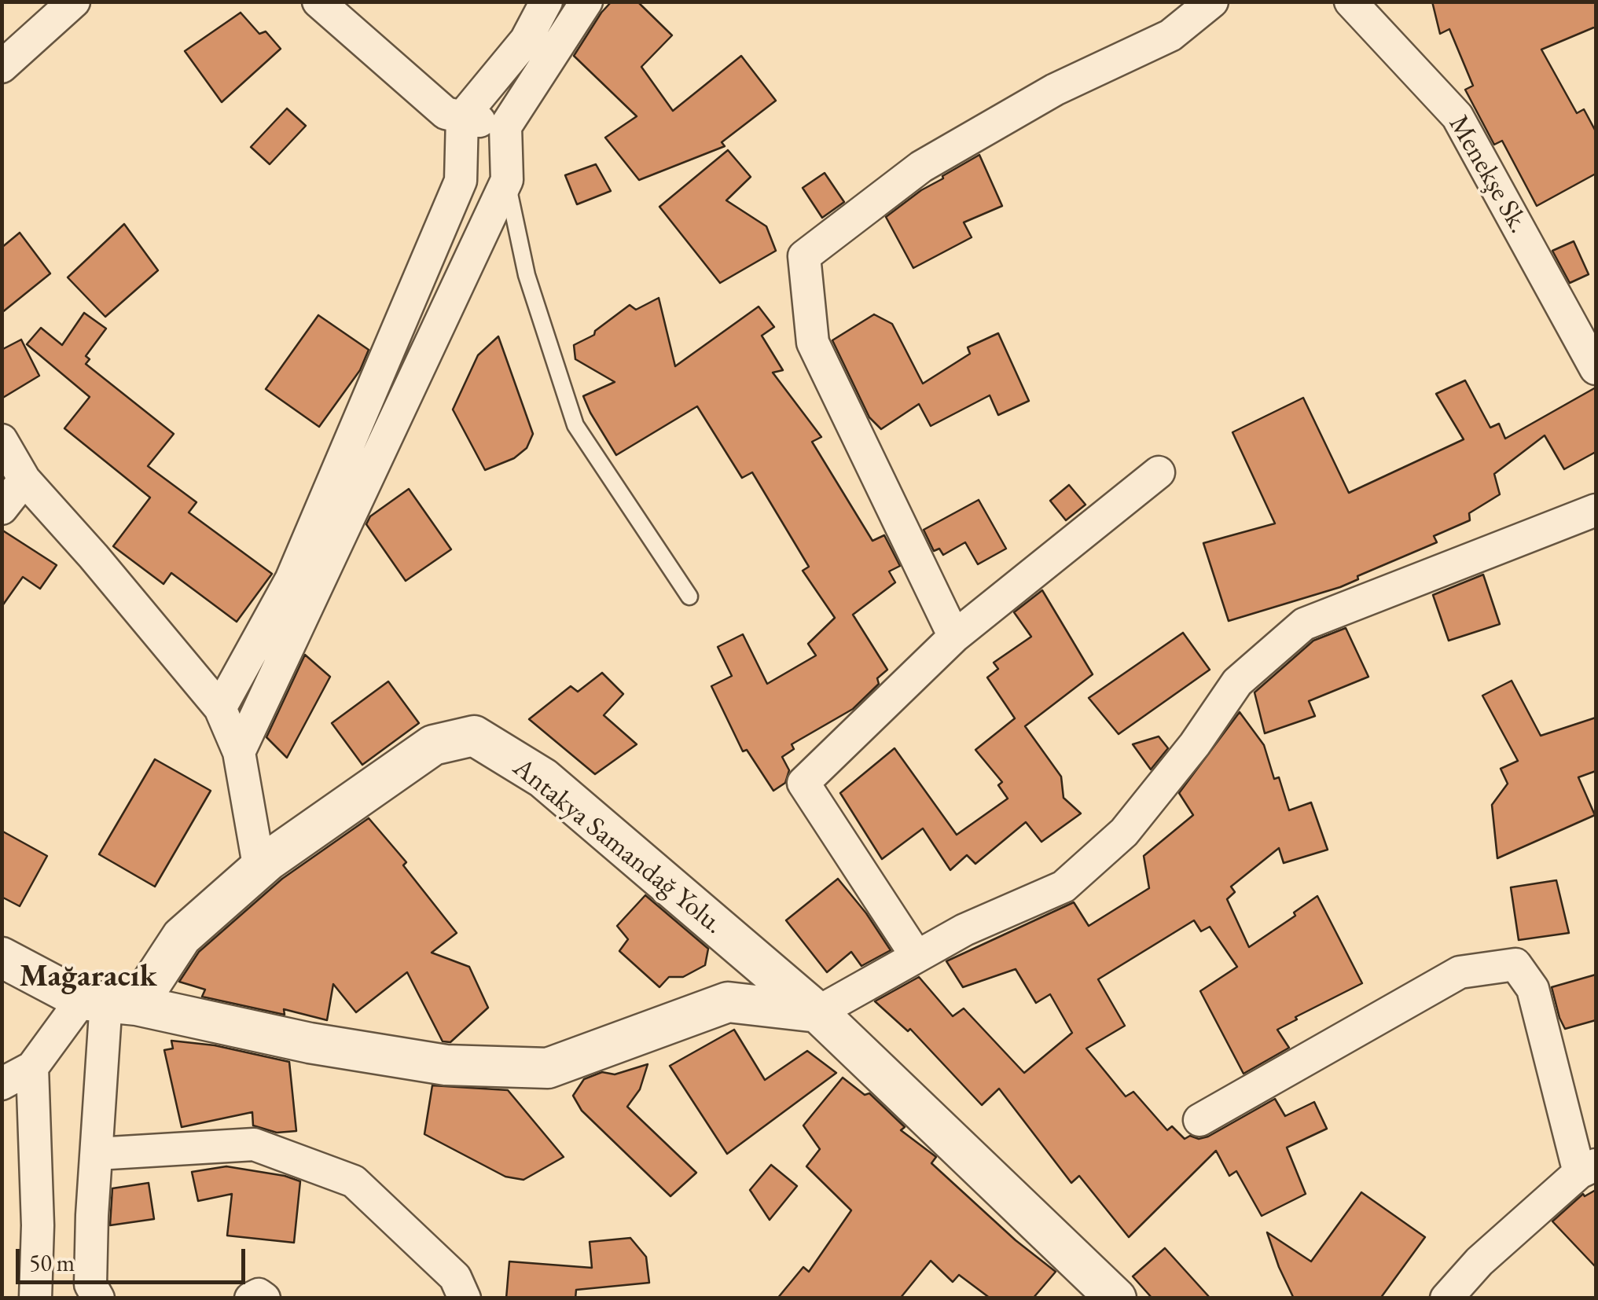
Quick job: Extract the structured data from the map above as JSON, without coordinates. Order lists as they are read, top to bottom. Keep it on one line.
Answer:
{"streets":{"street":["Menekşe Sk.","Antakya Samandağ Yolu."]},"districts":["Mağaracık"],"scale_bar":"50 m"}
